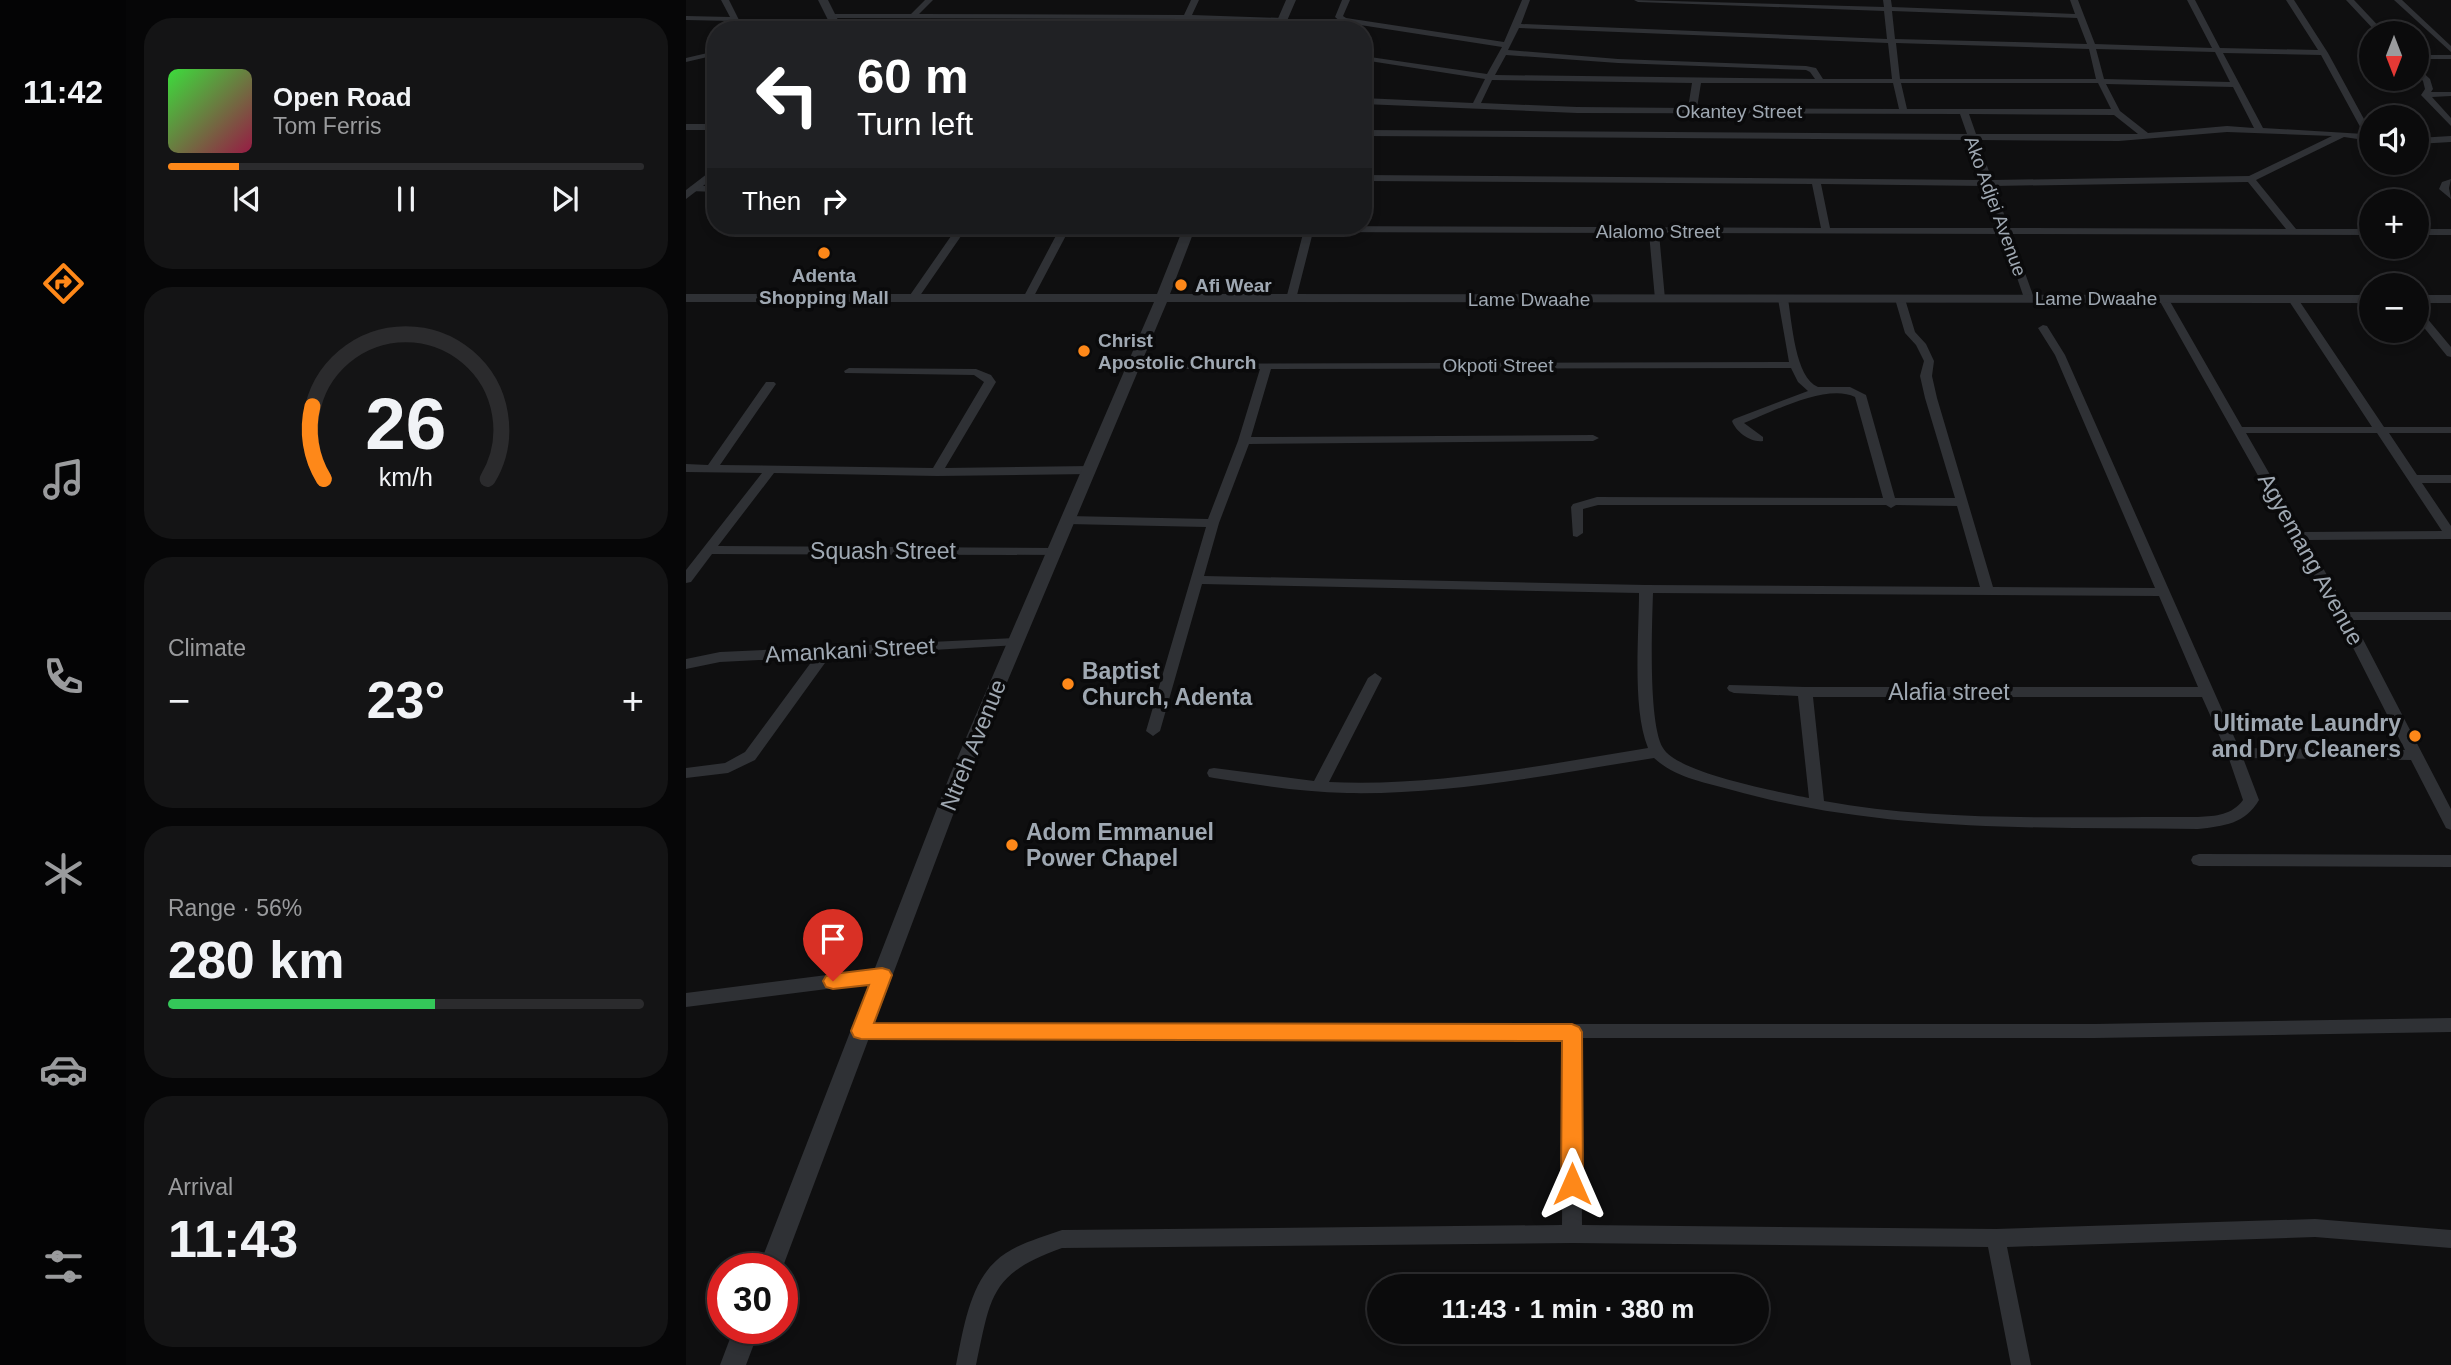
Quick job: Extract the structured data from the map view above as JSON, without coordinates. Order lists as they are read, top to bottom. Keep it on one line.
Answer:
{"streets":{"street":["Okantey Street","Ako Adjei Avenue","Alalomo Street","Lame Dwaahe","Okpoti Street","Squash Street","Agyemang Avenue","Amankani Street","Alafia street","Ntreh Avenue"]},"crossings":[["Okantey Street","Ako Adjei Avenue"],["Ako Adjei Avenue","Alalomo Street"],["Ako Adjei Avenue","Lame Dwaahe"],["Lame Dwaahe","Agyemang Avenue"],["Lame Dwaahe","Ntreh Avenue"],["Okpoti Street","Ntreh Avenue"],["Squash Street","Ntreh Avenue"],["Amankani Street","Ntreh Avenue"]],"places":["Adenta Shopping Mall","Afi Wear","Christ Apostolic Church","Baptist Church, Adenta","Ultimate Laundry and Dry Cleaners","Adom Emmanuel Power Chapel"],"north":"bottom","page":{"tabs":"11:42","map_buttons":["+","−"],"turn":["60 m","Turn left"],"song":["Open Road","Tom Ferris"],"then":"Then","tile":["Climate",["Range · 56%","280 km"],["Arrival","11:43"]],"heat":["−","23°","+"],"limit":"30","trip":"11:43 · 1 min · 380 m","gauge":["26","km/h"]}}
